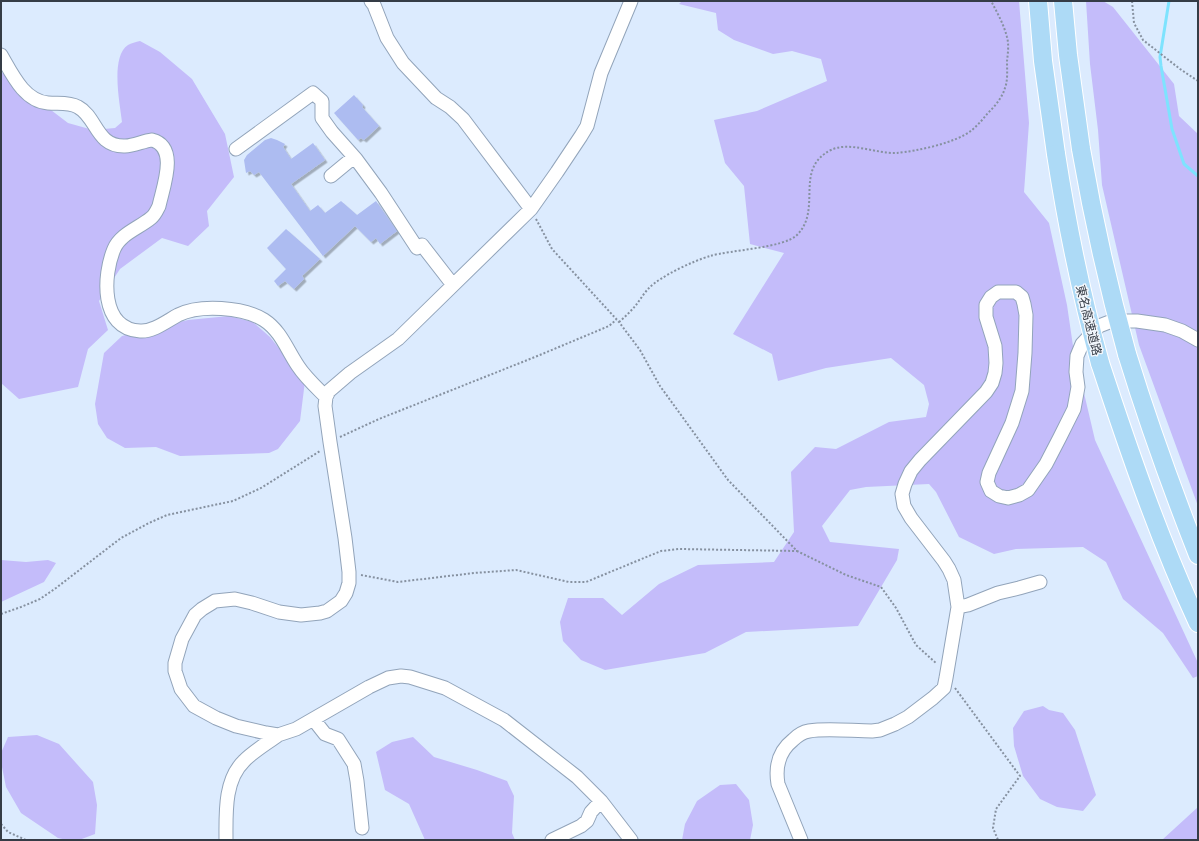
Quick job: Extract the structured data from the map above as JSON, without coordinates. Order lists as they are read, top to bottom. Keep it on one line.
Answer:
{"streets":{"highway":["東名高速道路"]}}
